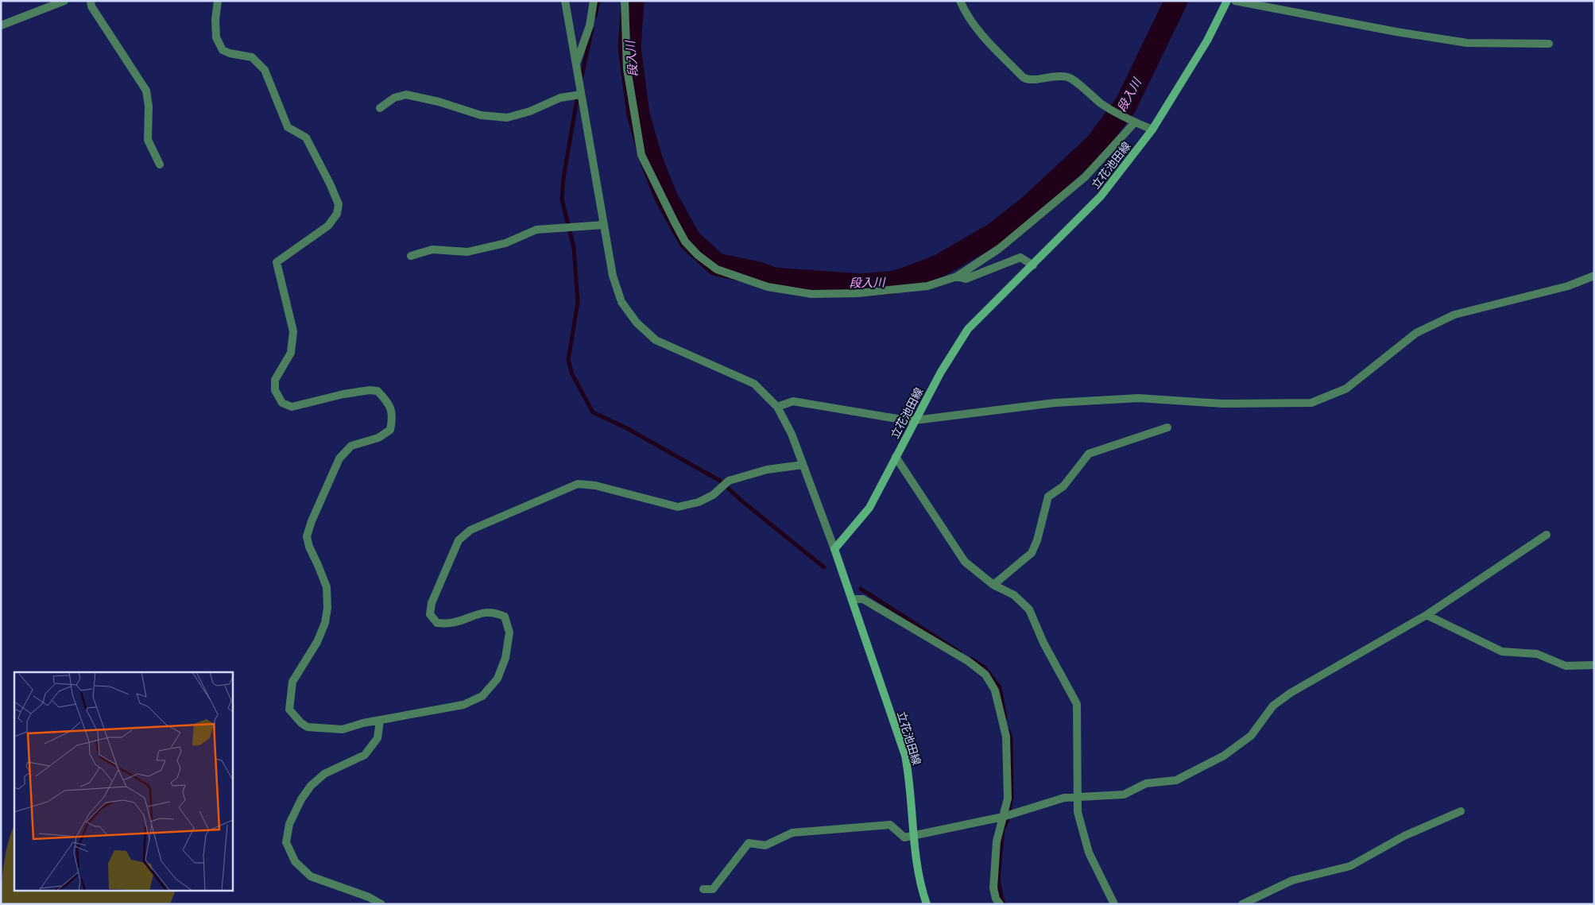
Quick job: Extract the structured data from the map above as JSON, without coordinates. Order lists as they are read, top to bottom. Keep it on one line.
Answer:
{"streets":{"main road":["立花池田線"]},"water":["段入川"]}
